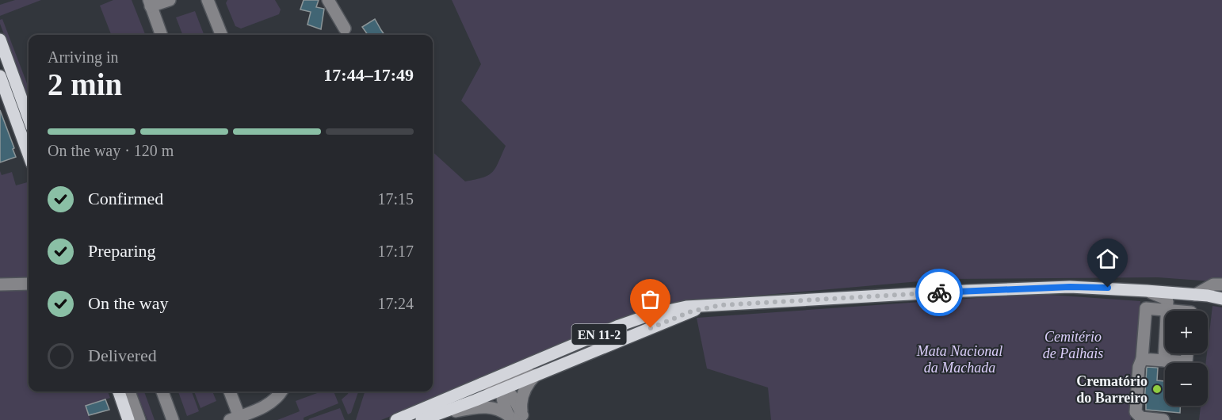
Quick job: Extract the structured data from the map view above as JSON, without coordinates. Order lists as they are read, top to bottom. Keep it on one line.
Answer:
{"streets":{"main road":["EN 11-2"]},"parks":["Cemitério de Palhais","Mata Nacional da Machada"],"places":["Crematório do Barreiro"],"page":{"heading":["2 min","Arriving in","17:44–17:49"],"bar":"On the way · 120 m","list":[["Confirmed","17:15"],["Preparing","17:17"],["On the way","17:24"],"Delivered"],"map_buttons":["+","−"]}}
